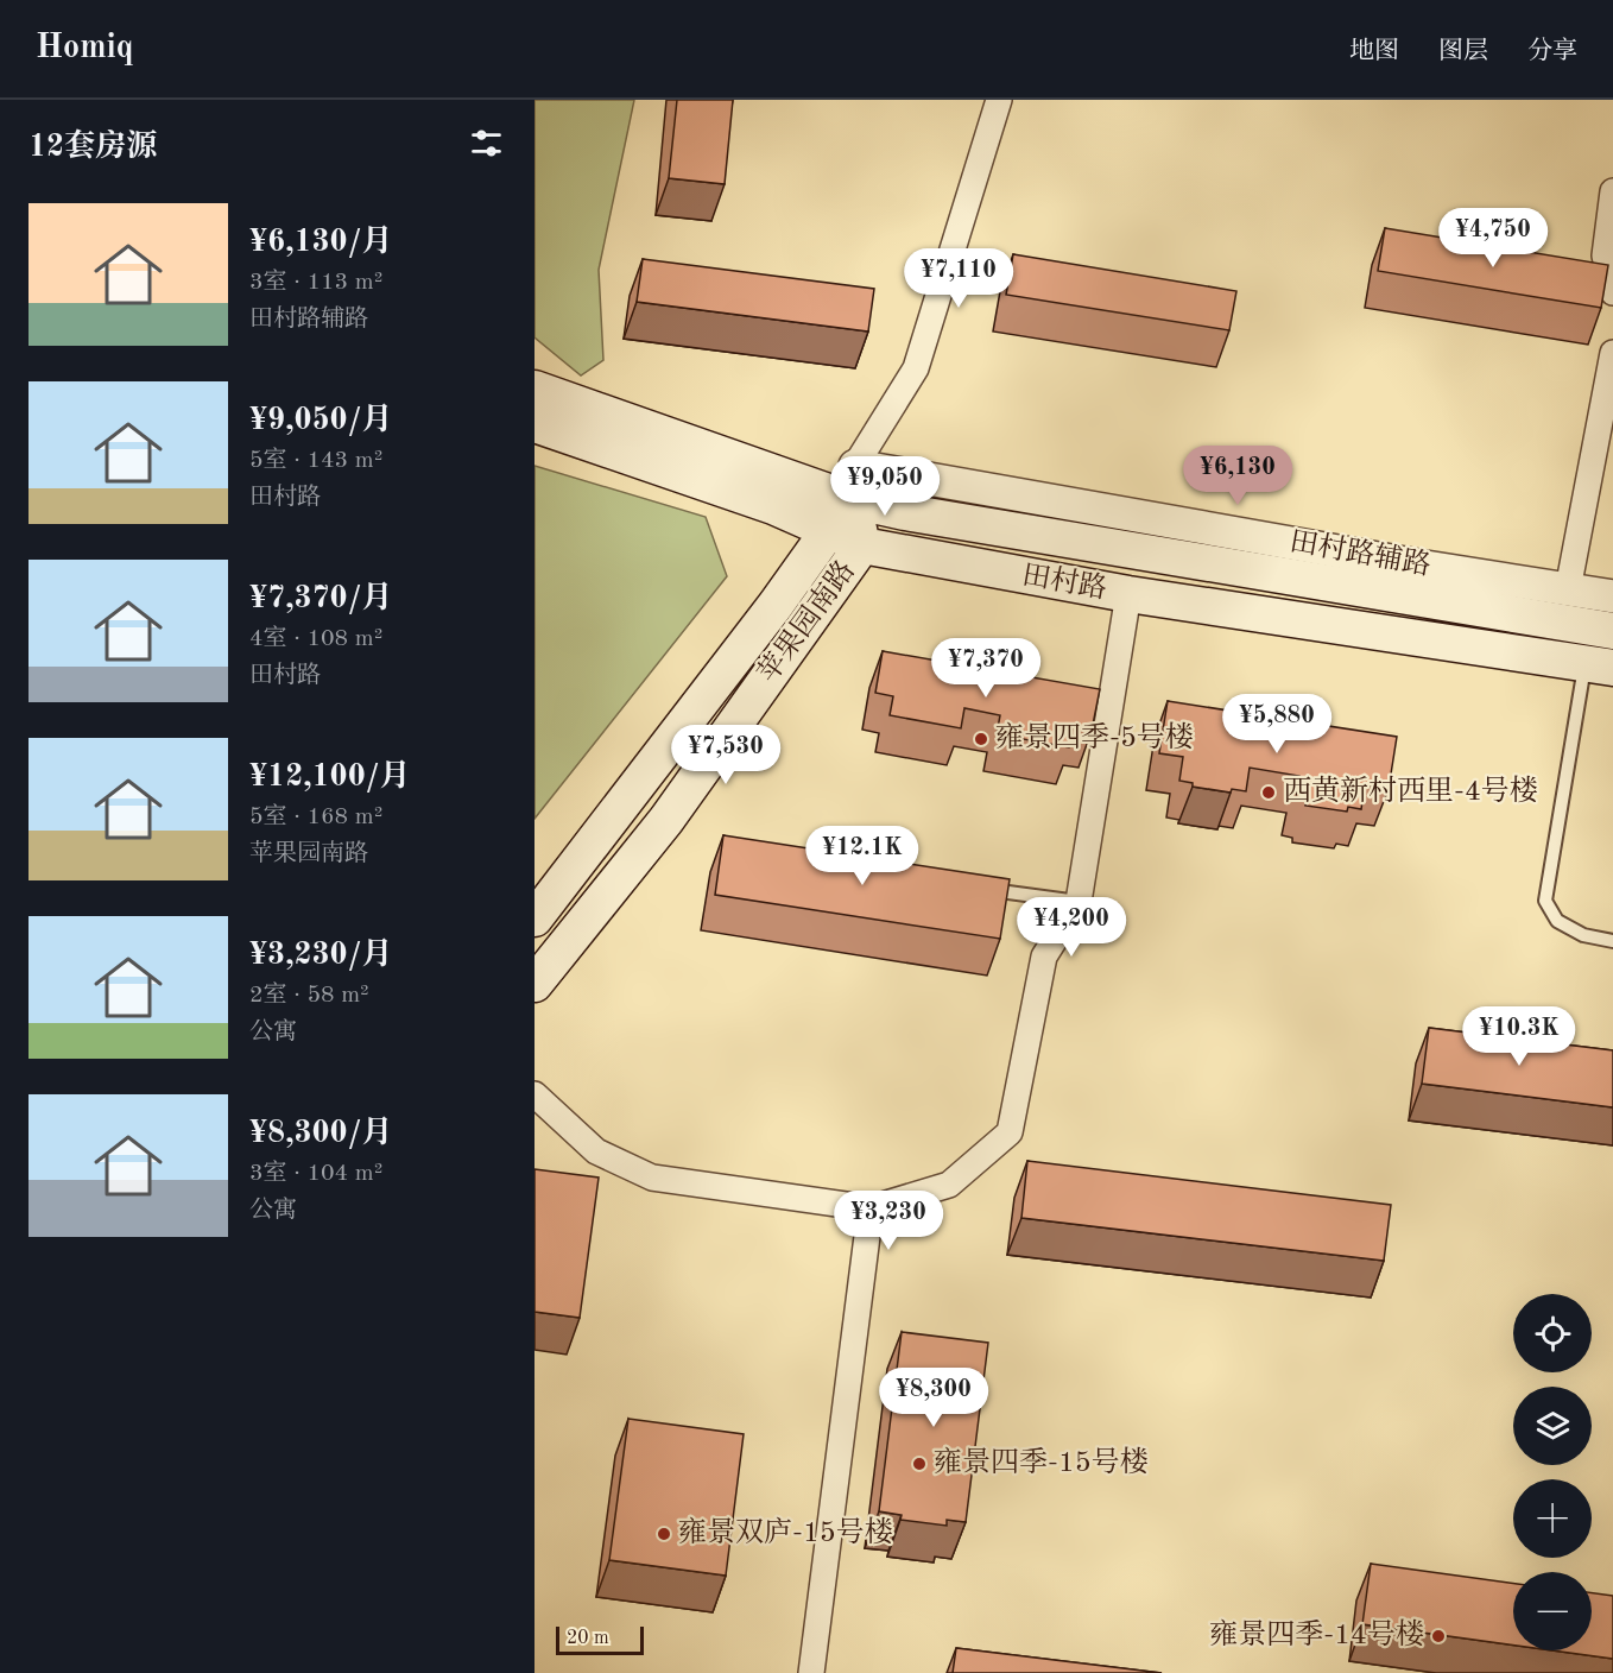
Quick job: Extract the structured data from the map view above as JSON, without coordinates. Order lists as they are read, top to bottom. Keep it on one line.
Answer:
{"streets":{"main road":["田村路","苹果园南路"],"street":["田村路辅路"]},"crossings":[["田村路辅路","田村路"],["田村路","苹果园南路"]],"places":["雍景四季-5号楼","西黄新村西里-4号楼","雍景四季-15号楼","雍景双庐-15号楼","雍景四季-14号楼"],"scale_bar":"20 m","page":{"header":"Homiq","nav":["地图","图层","分享"],"heading":"12套房源","list":[{"name":"¥6,130/月","note":"3室 · 113 m² · 田村路辅路"},{"name":"¥9,050/月","note":"5室 · 143 m² · 田村路"},{"name":"¥7,370/月","note":"4室 · 108 m² · 田村路"},{"name":"¥12,100/月","note":"5室 · 168 m² · 苹果园南路"},{"name":"¥3,230/月","note":"2室 · 58 m² · 公寓"},{"name":"¥8,300/月","note":"3室 · 104 m² · 公寓"}],"price":["¥4,750","¥7,110","¥6,130","¥9,050","¥7,370","¥5,880","¥7,530","¥12.1K","¥4,200","¥10.3K","¥3,230","¥8,300"],"map_buttons":["+","−"],"scale":"20 m"}}
